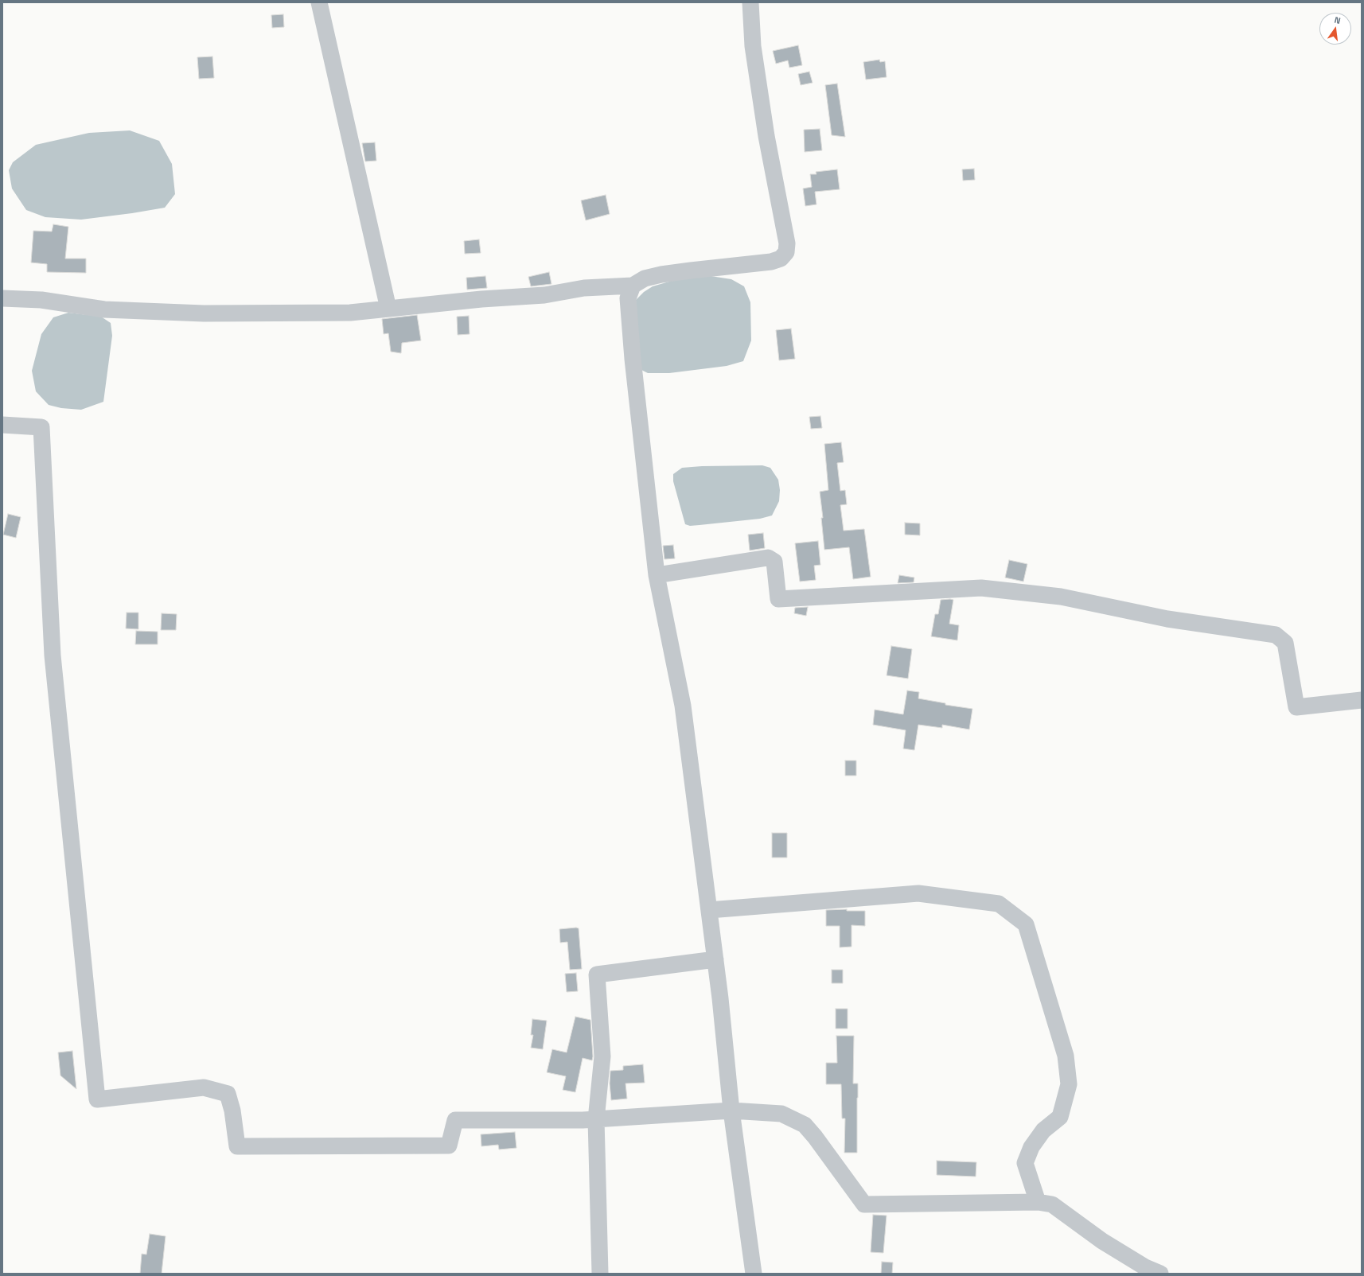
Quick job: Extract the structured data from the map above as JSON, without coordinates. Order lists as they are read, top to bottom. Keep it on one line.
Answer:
{"north":"top"}
